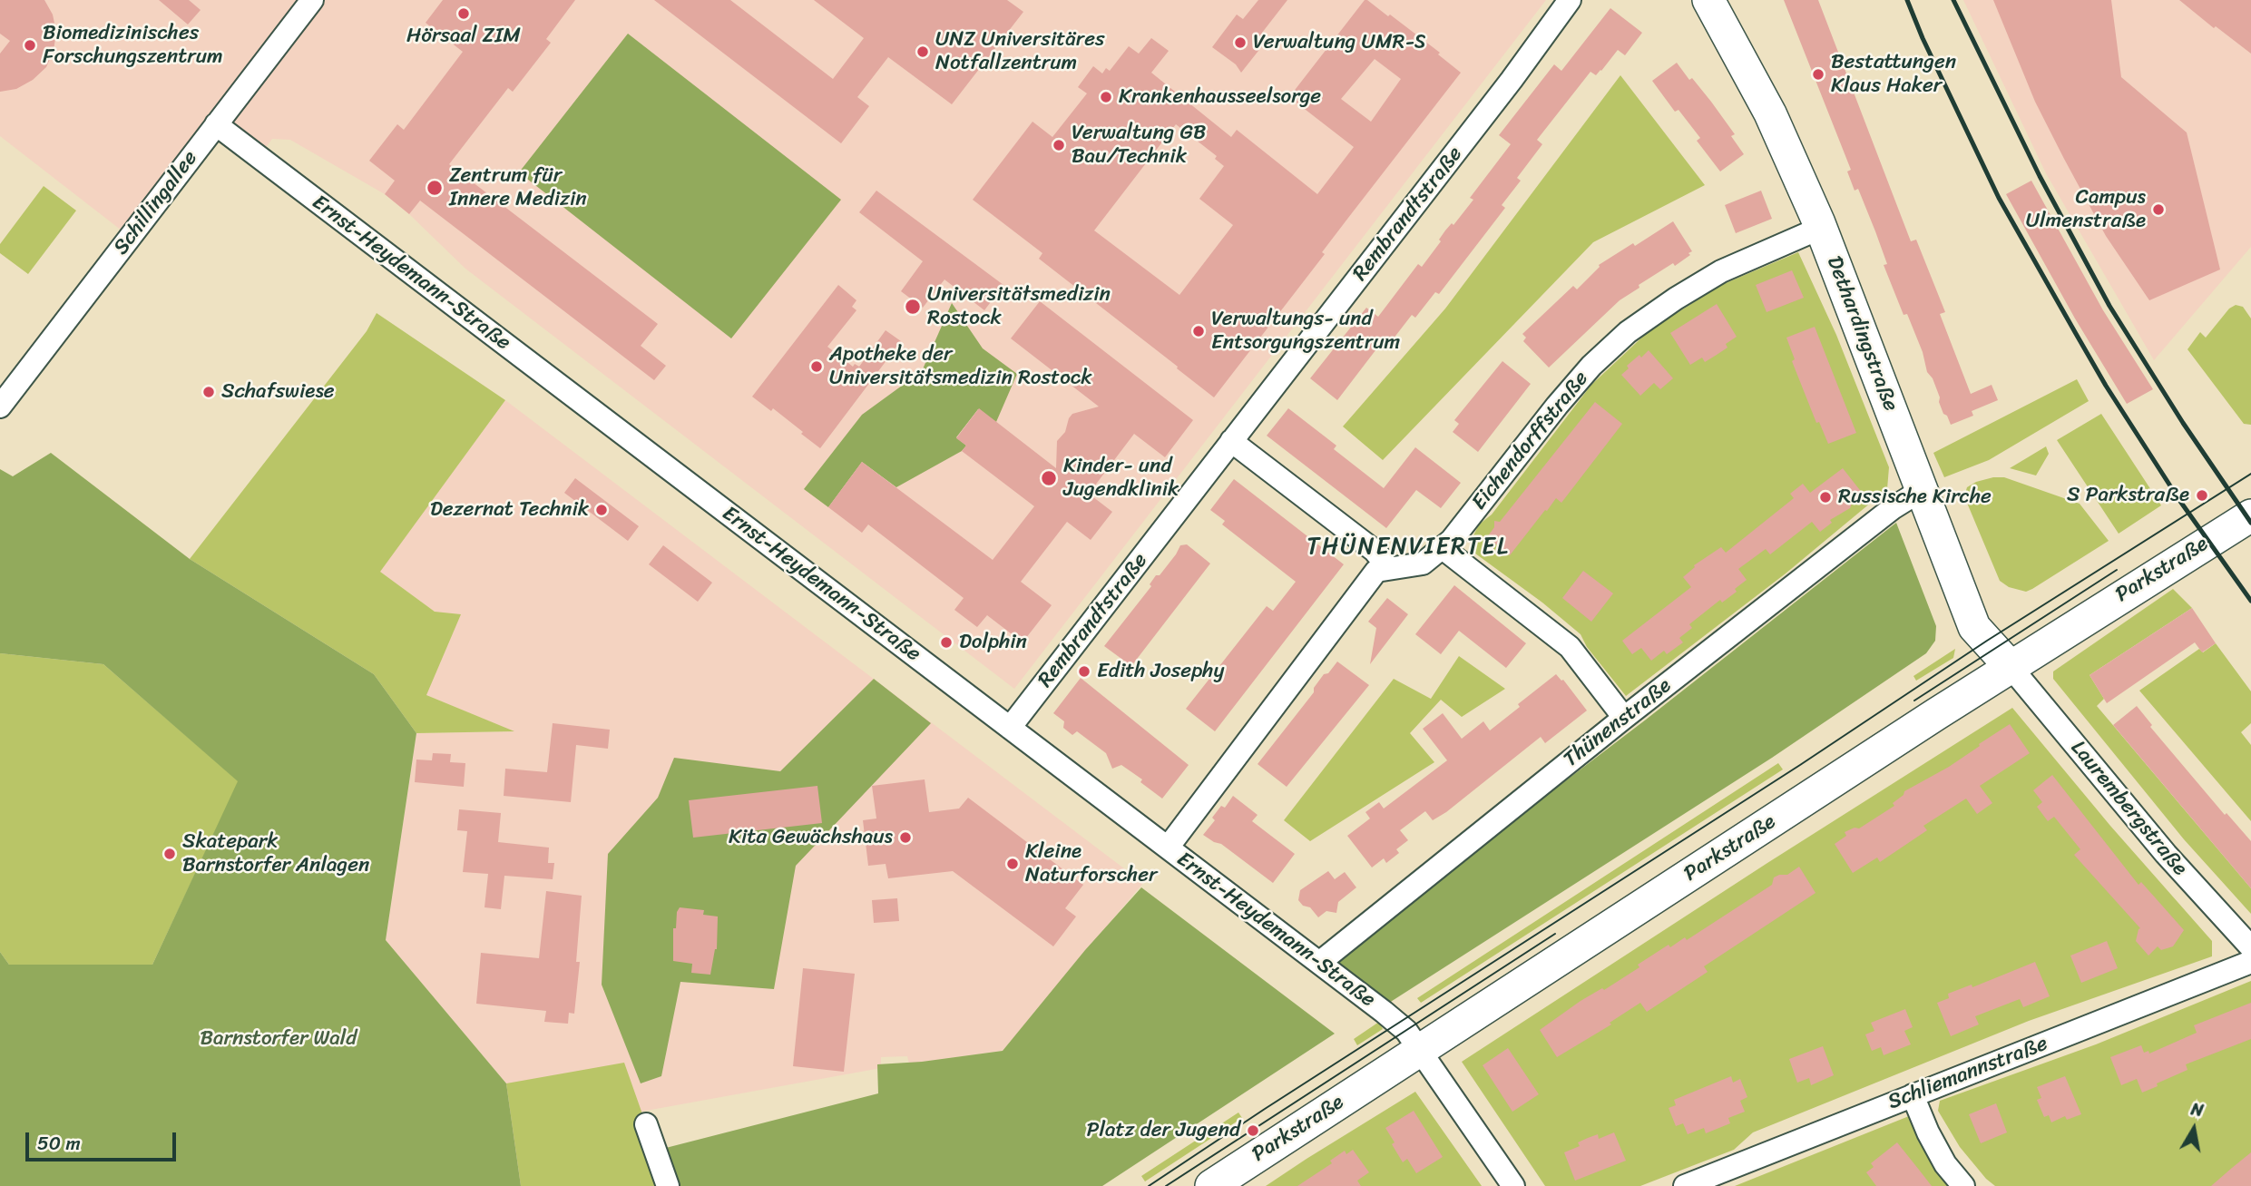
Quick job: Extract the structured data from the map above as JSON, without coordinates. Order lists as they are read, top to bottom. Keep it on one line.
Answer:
{"streets":{"main road":["Dethardingstraße","Parkstraße"],"street":["Schillingallee","Rembrandtstraße","Ernst-Heydemann-Straße","Eichendorffstraße","Thünenstraße","Laurembergstraße","Schliemannstraße"]},"crossings":[["Schillingallee","Ernst-Heydemann-Straße"],["Rembrandtstraße","Ernst-Heydemann-Straße"],["Ernst-Heydemann-Straße","Parkstraße"],["Ernst-Heydemann-Straße","Thünenstraße"],["Dethardingstraße","Eichendorffstraße"],["Dethardingstraße","Parkstraße"],["Dethardingstraße","Thünenstraße"],["Dethardingstraße","Laurembergstraße"],["Parkstraße","Laurembergstraße"]],"districts":["THÜNENVIERTEL"],"parks":["Barnstorfer Wald"],"places":["Hörsaal ZIM","Verwaltung UMR-S","Biomedizinisches Forschungszentrum","UNZ Universitäres Notfallzentrum","Bestattungen Klaus Haker","Krankenhausseelsorge","Verwaltung GB Bau/Technik","Zentrum für Innere Medizin","Campus Ulmenstraße","Universitätsmedizin Rostock","Verwaltungs- und Entsorgungszentrum","Apotheke der Universitätsmedizin Rostock","Schafswiese","Kinder- und Jugendklinik","S Parkstraße","Russische Kirche","Dezernat Technik","Dolphin","Edith Josephy","Kita Gewächshaus","Skatepark Barnstorfer Anlagen","Kleine Naturforscher","Platz der Jugend"],"scale_bar":"50 m","north":"top"}
